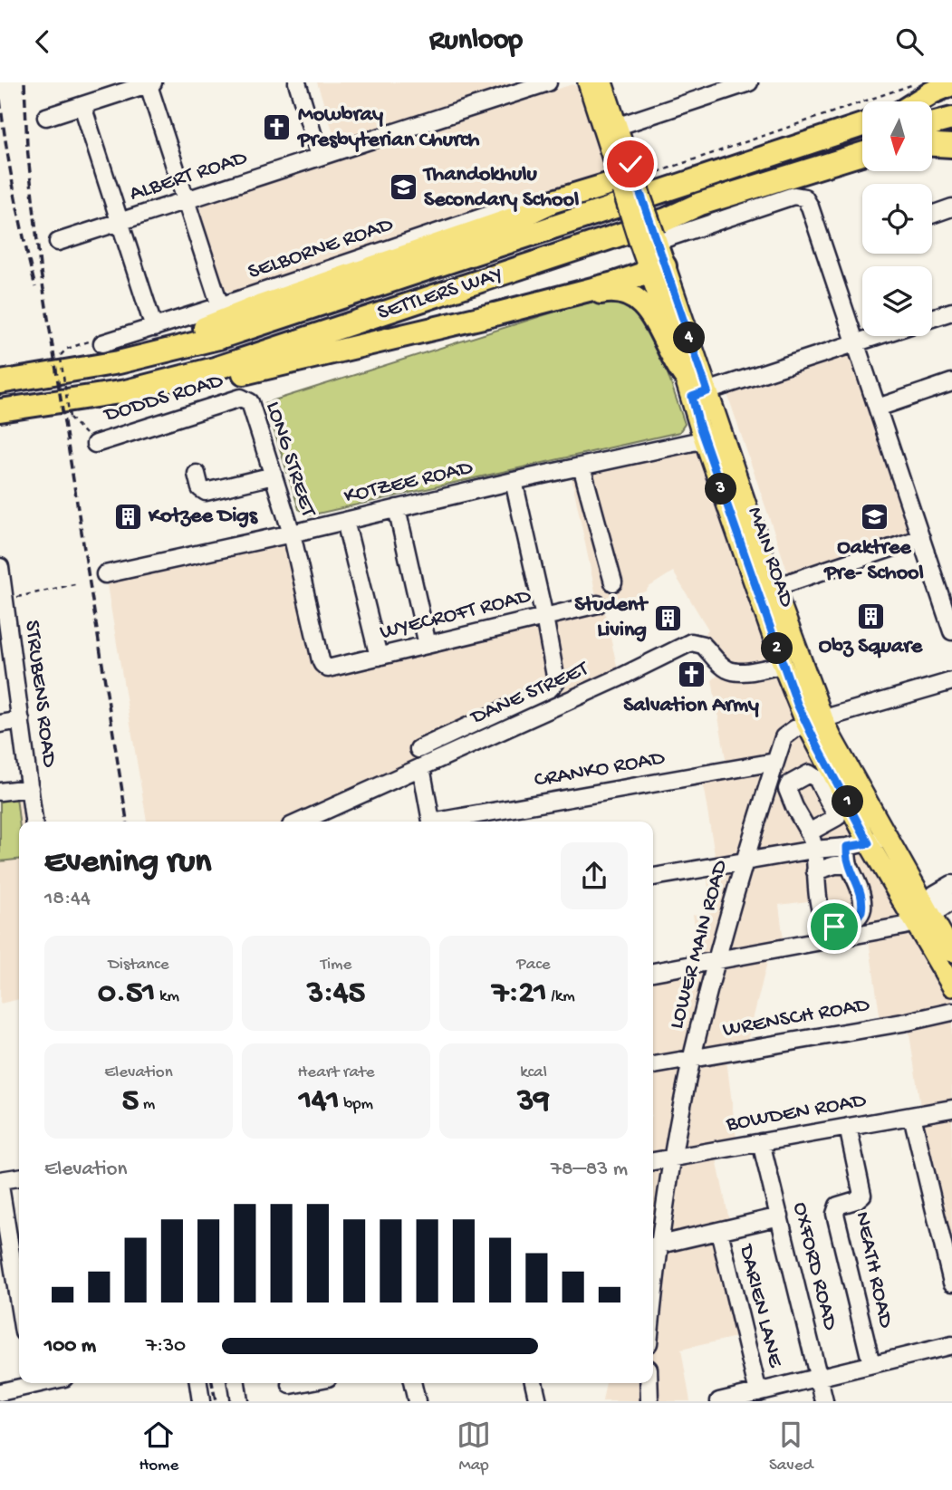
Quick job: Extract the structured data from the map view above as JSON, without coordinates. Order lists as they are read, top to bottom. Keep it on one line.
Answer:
{"streets":{"highway":["SETTLERS WAY"],"main road":["MAIN ROAD"],"street":["ALBERT ROAD","SELBORNE ROAD","DODDS ROAD","LONG STREET","KOTZEE ROAD","WYECROFT ROAD","STRUBENS ROAD","DANE STREET","CRANKO ROAD","LOWER MAIN ROAD","WRENSCH ROAD","BOWDEN ROAD","OXFORD ROAD","NEATH ROAD","DARIEN LANE"]},"crossings":[["DODDS ROAD","LONG STREET"],["LONG STREET","KOTZEE ROAD"],["LONG STREET","WYECROFT ROAD"],["KOTZEE ROAD","MAIN ROAD"],["MAIN ROAD","DANE STREET"],["MAIN ROAD","LOWER MAIN ROAD"],["CRANKO ROAD","LOWER MAIN ROAD"],["LOWER MAIN ROAD","WRENSCH ROAD"],["LOWER MAIN ROAD","BOWDEN ROAD"],["BOWDEN ROAD","OXFORD ROAD"],["BOWDEN ROAD","NEATH ROAD"]],"places":{"church":["Mowbray Presbyterian Church","Salvation Army"],"school or university":["Thandokhulu Secondary School","Oaktree Pre- School"],"building":["Kotzee Digs","Obz Square","Student Living"]},"north":"bottom","page":{"header":"Runloop","pins":["4","3","2","1"],"heading":["Evening run","18:44"],"stats":[["Distance","0.51 km"],["Time","3:45"],["Pace","7:21 /km"],["Elevation","5 m"],["Heart rate","141 bpm"],["kcal","39"]],"chart":["Elevation","78–83 m"],"list":[{"name":"100 m","note":"7:30"}],"tabs":["Home","Map","Saved"]}}
